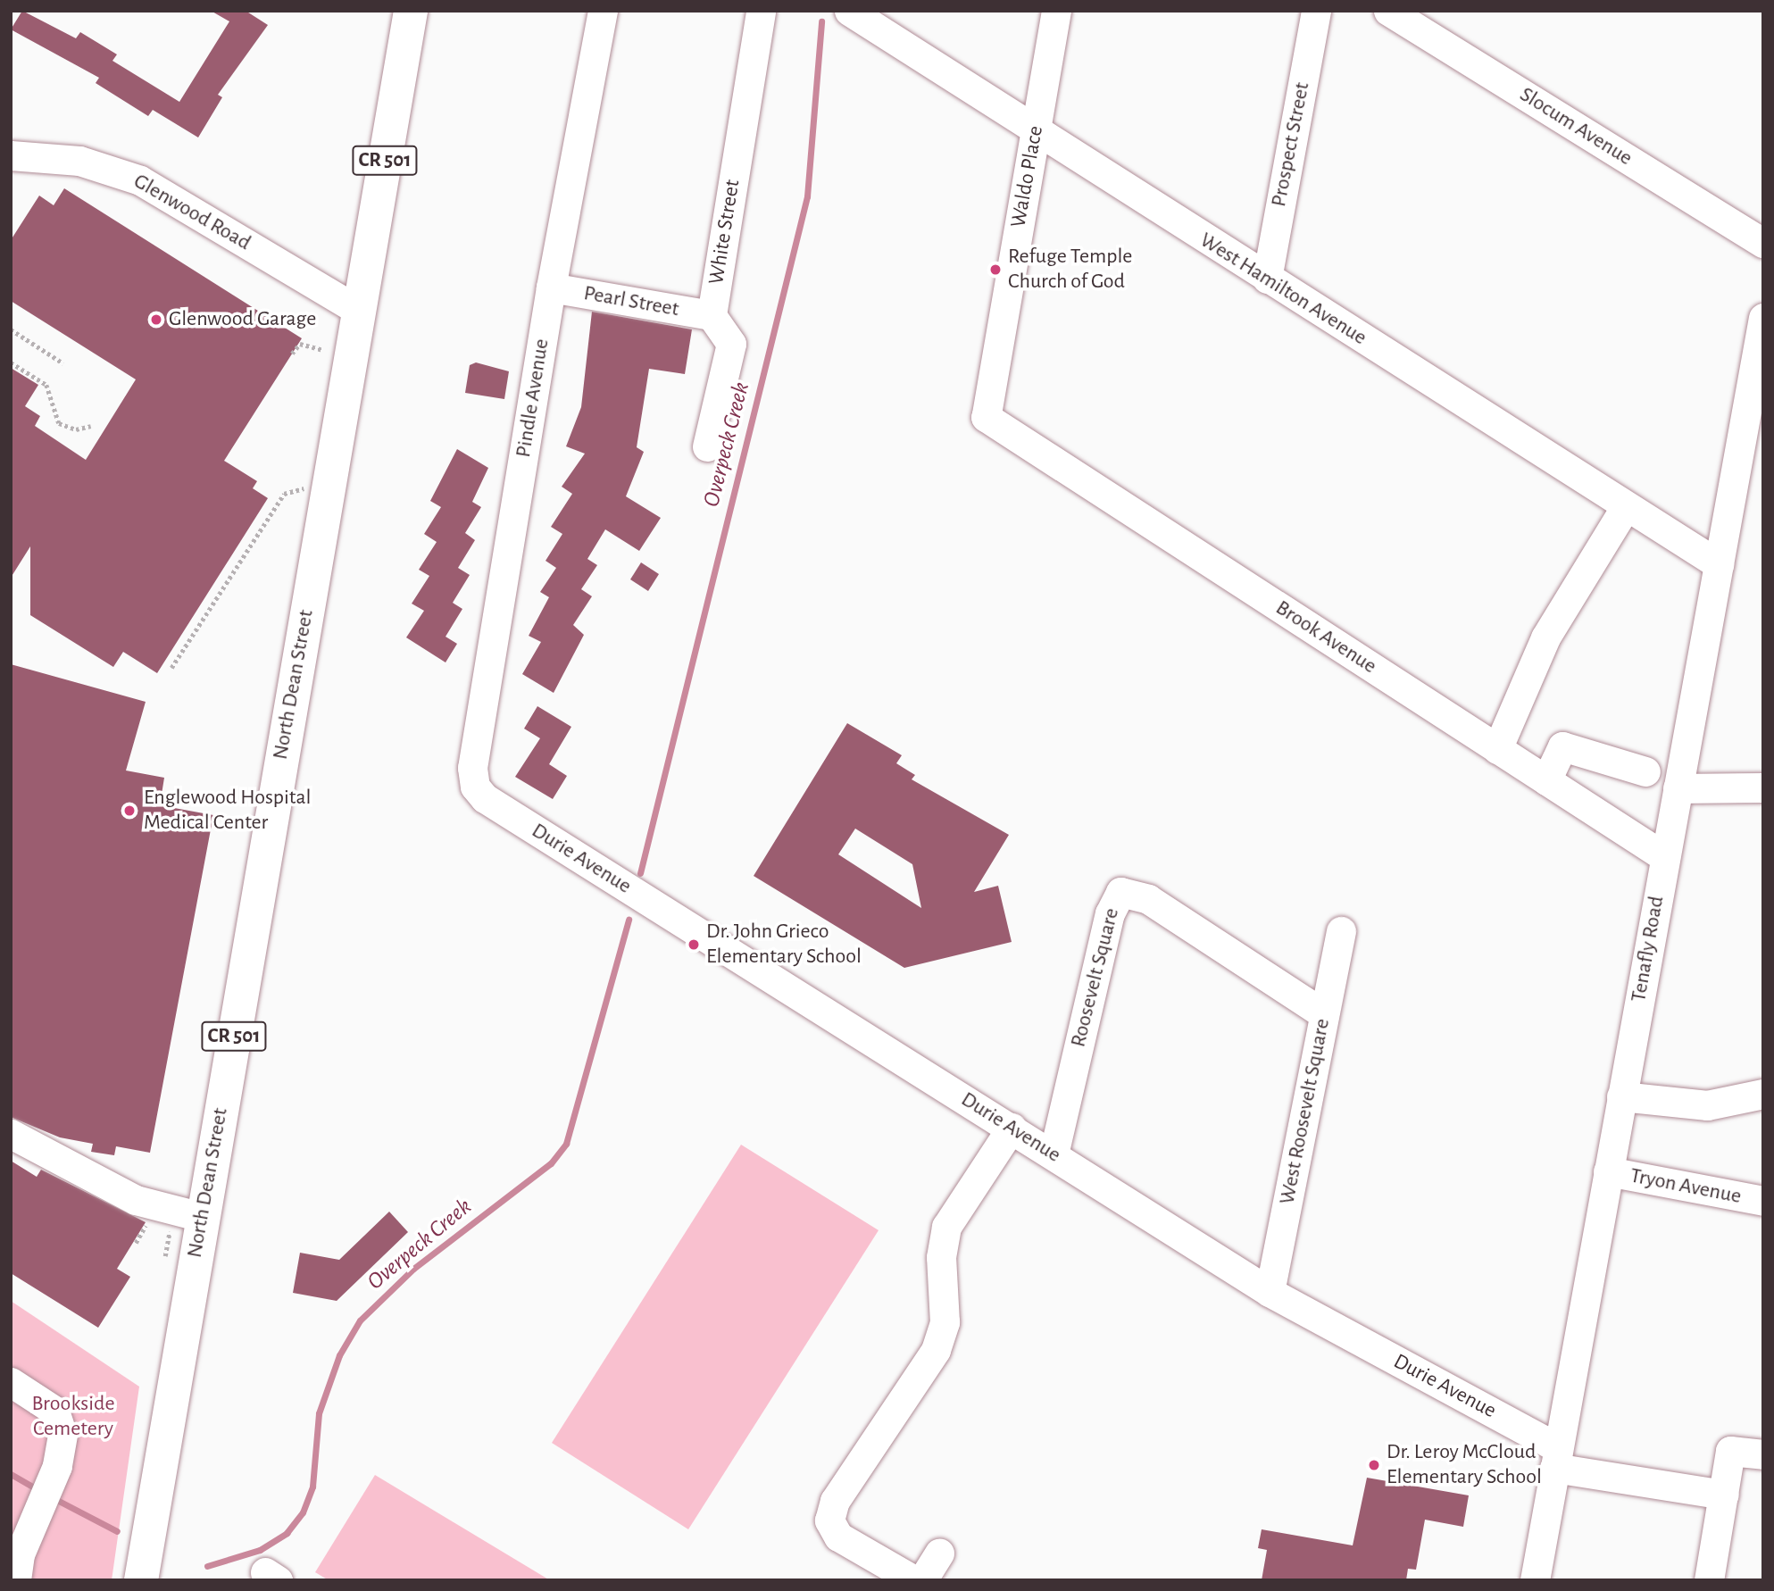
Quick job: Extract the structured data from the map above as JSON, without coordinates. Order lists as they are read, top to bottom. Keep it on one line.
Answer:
{"streets":{"main road":["CR 501","North Dean Street"],"street":["Slocum Avenue","Prospect Street","Waldo Place","Glenwood Road","White Street","West Hamilton Avenue","Pearl Street","Pindle Avenue","Brook Avenue","Durie Avenue","Tenafly Road","Roosevelt Square","West Roosevelt Square","Tryon Avenue"]},"crossings":[["Prospect Street","West Hamilton Avenue"],["Waldo Place","West Hamilton Avenue"],["Waldo Place","Brook Avenue"],["Glenwood Road","North Dean Street"],["White Street","Pearl Street"],["West Hamilton Avenue","Tenafly Road"],["Pearl Street","Pindle Avenue"],["Pindle Avenue","Durie Avenue"],["Brook Avenue","Tenafly Road"],["Durie Avenue","Tenafly Road"],["Durie Avenue","Roosevelt Square"],["Durie Avenue","West Roosevelt Square"],["Tenafly Road","Tryon Avenue"],["Roosevelt Square","West Roosevelt Square"]],"water":["Overpeck Creek"],"parks":["Brookside Cemetery"],"places":["Refuge Temple Church of God","Glenwood Garage","Englewood Hospital Medical Center","Dr. John Grieco Elementary School","Dr. Leroy McCloud Elementary School"]}
